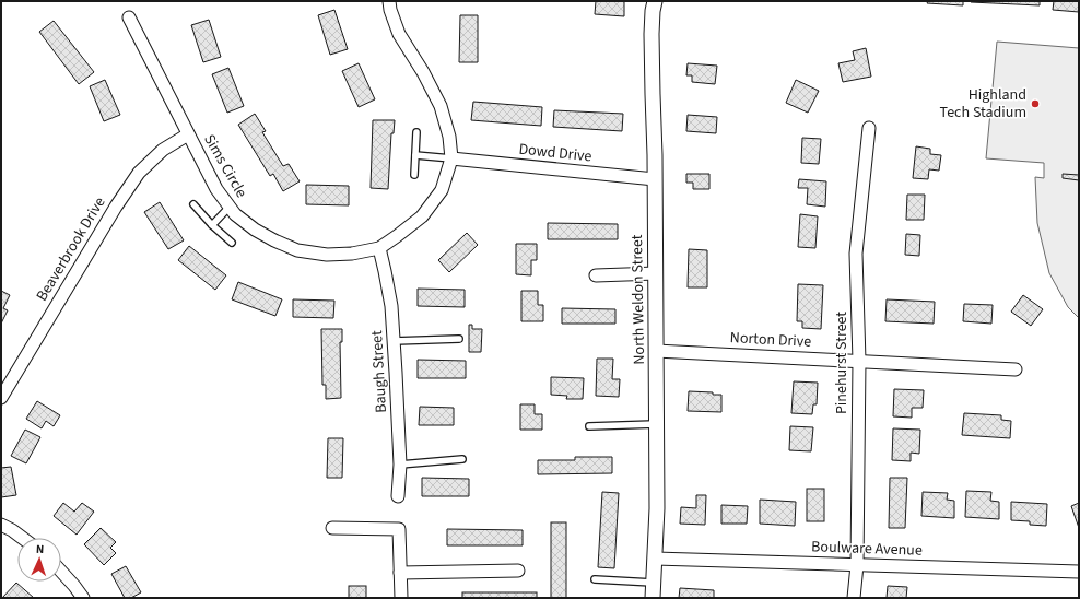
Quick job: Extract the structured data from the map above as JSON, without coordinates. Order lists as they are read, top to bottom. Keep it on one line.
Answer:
{"streets":{"street":["Dowd Drive","Sims Circle","Beaverbrook Drive","North Weldon Street","Norton Drive","Pinehurst Street","Baugh Street","Boulware Avenue"]},"crossings":[["Dowd Drive","Sims Circle"],["Dowd Drive","North Weldon Street"],["Sims Circle","Beaverbrook Drive"],["Sims Circle","Baugh Street"],["North Weldon Street","Norton Drive"],["North Weldon Street","Boulware Avenue"],["Norton Drive","Pinehurst Street"],["Pinehurst Street","Boulware Avenue"]],"places":["Highland Tech Stadium"],"north":"top"}
